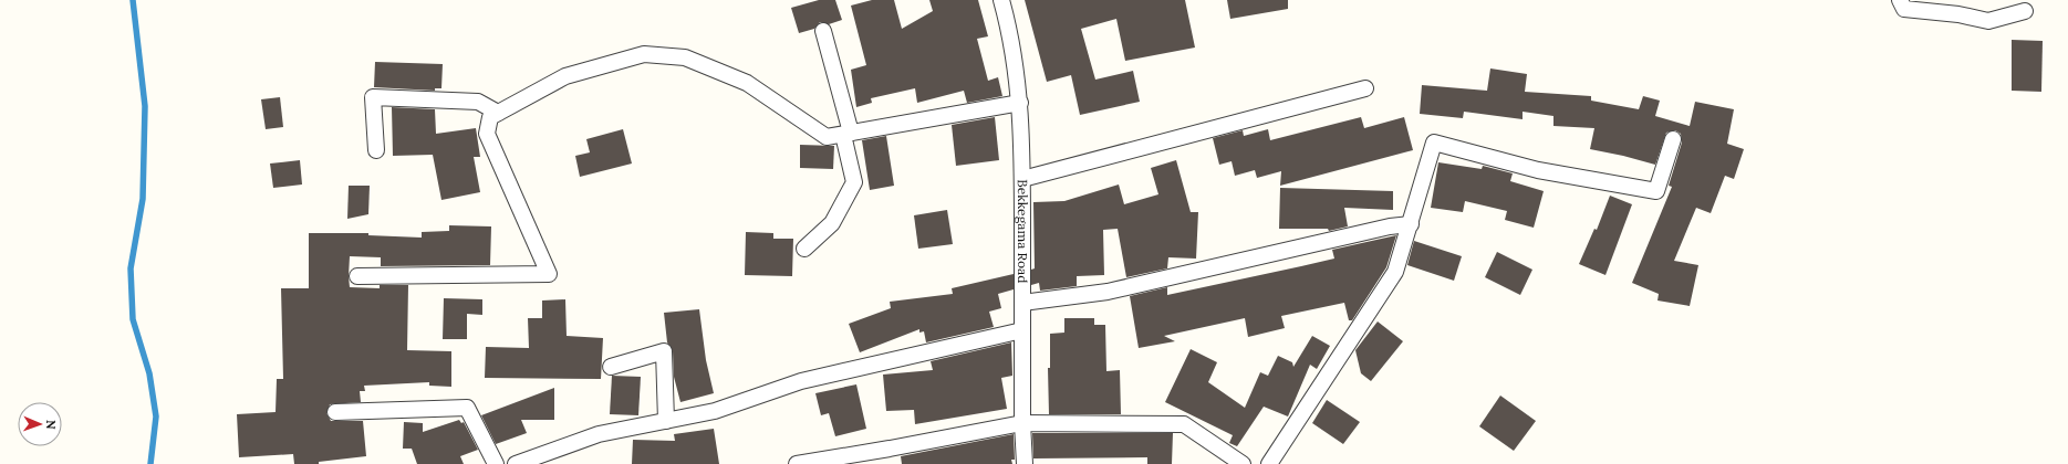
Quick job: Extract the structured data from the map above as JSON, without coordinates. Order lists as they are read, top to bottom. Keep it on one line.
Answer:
{"streets":{"street":["Bekkegama Road"]},"north":"right"}
